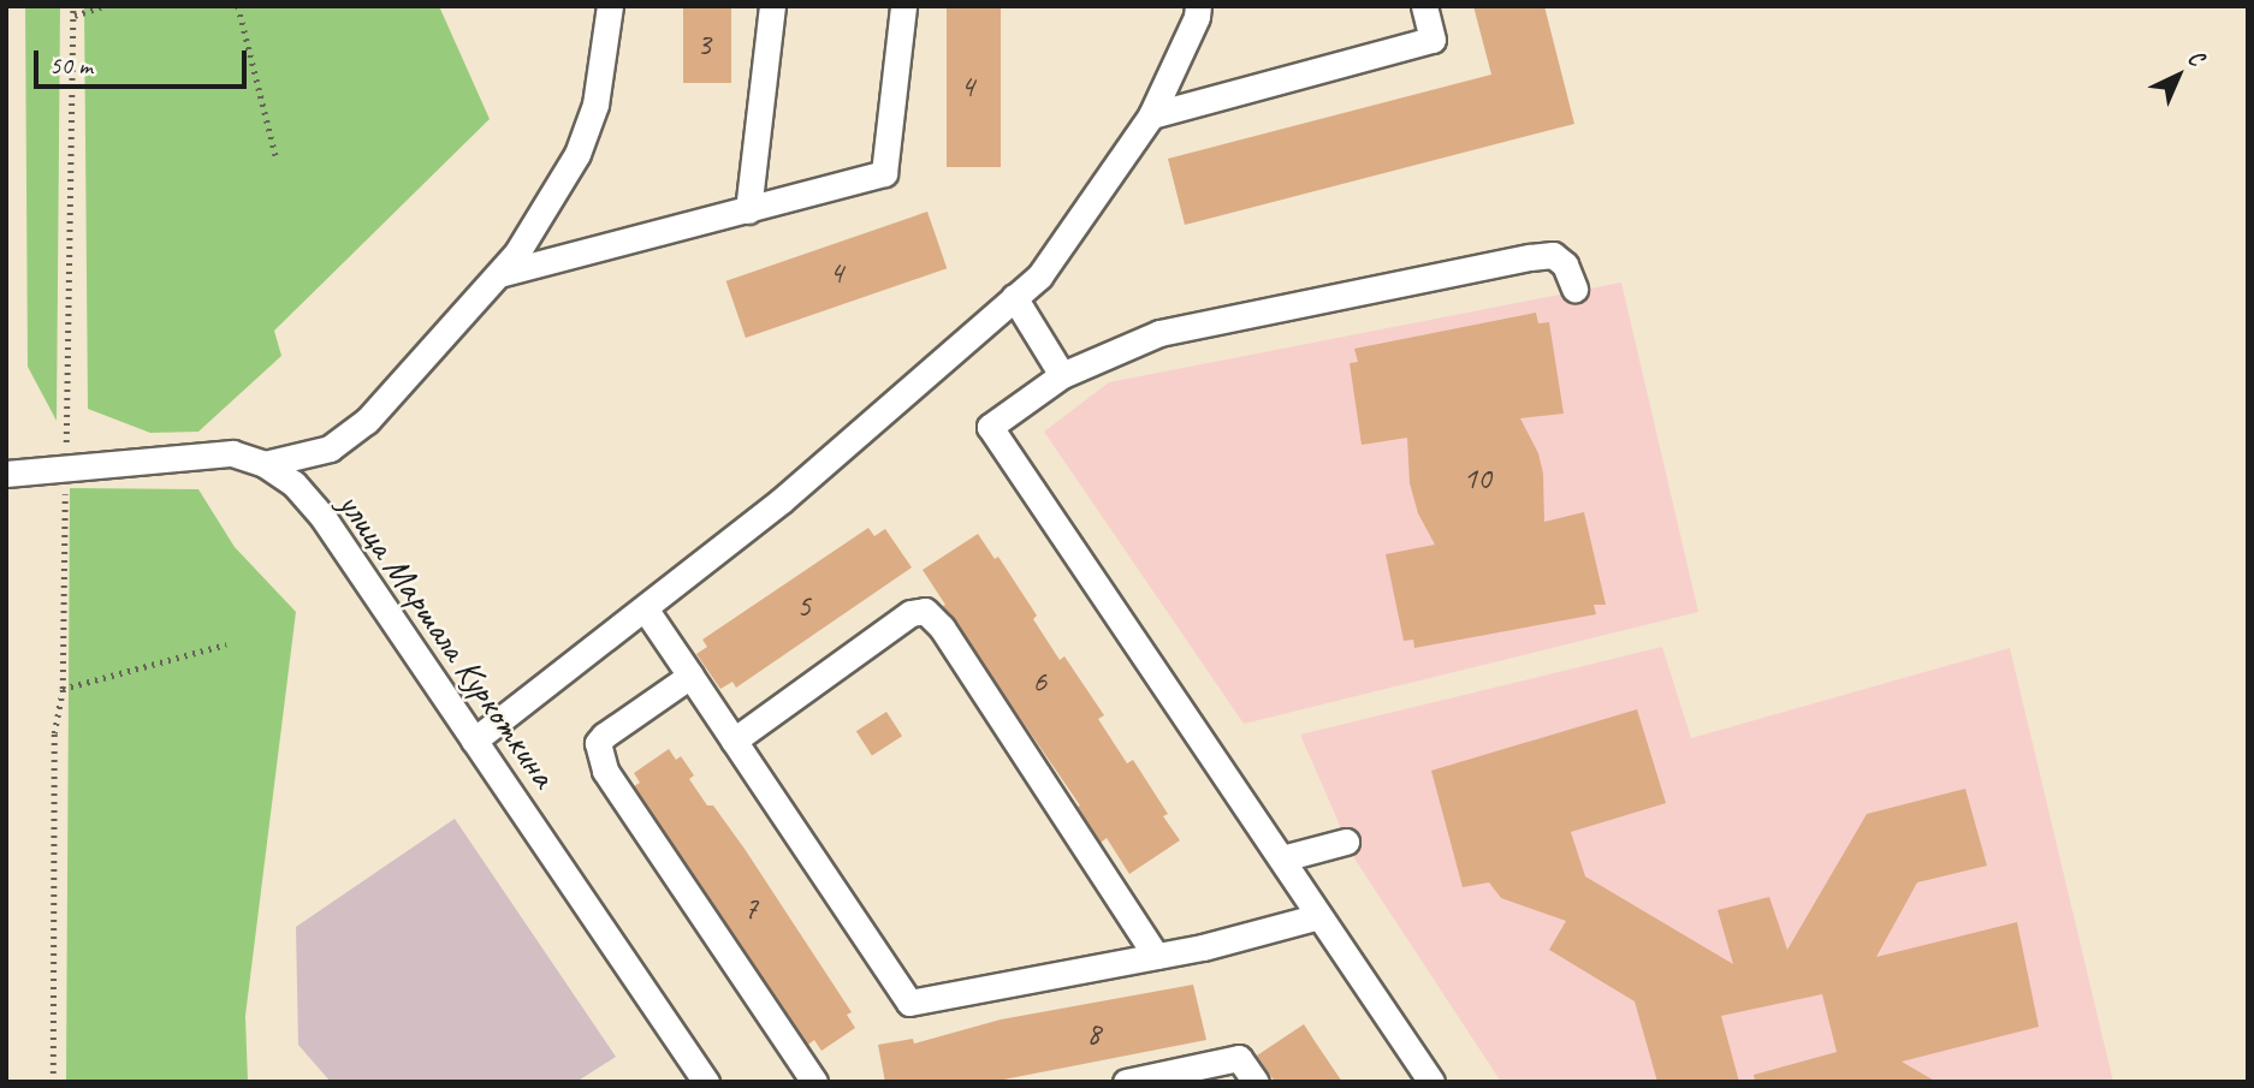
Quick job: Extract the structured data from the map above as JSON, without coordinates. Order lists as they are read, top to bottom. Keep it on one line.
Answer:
{"streets":{"street":["улица Маршала Куркоткина"]},"house_numbers":["3","4","4","10","5","6","7","8"],"scale_bar":"50 m","north":"top right"}
